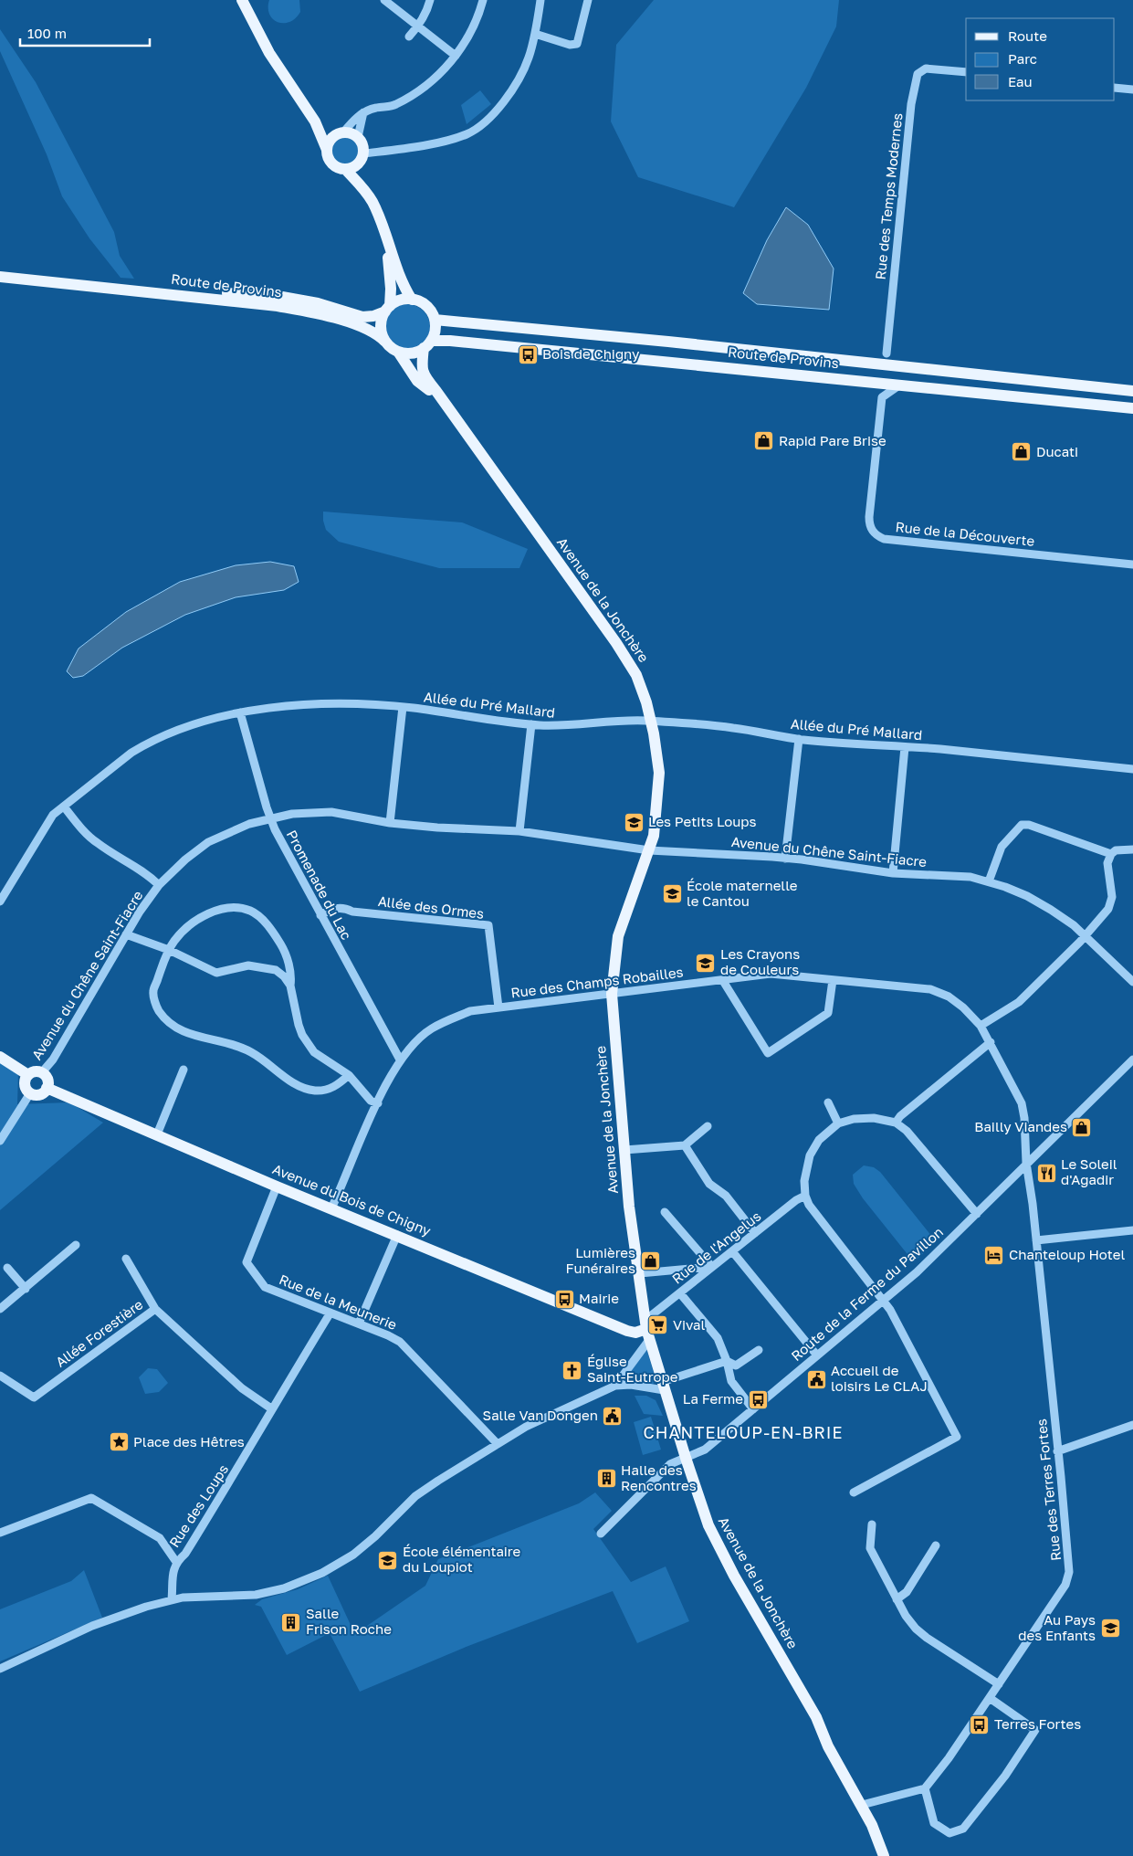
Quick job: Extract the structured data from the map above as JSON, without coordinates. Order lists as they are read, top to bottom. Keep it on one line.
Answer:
{"streets":{"main road":["Route de Provins","Avenue de la Jonchère","Avenue du Bois de Chigny"],"street":["Rue des Temps Modernes","Rue de la Découverte","Allée du Pré Mallard","Avenue du Chêne Saint-Fiacre","Promenade du Lac","Allée des Ormes","Rue des Champs Robailles","Rue de l'Angelus","Route de la Ferme du Pavillon","Rue de la Meunerie","Allée Forestière","Rue des Terres Fortes","Rue des Loups"]},"crossings":[["Route de Provins","Avenue de la Jonchère"],["Avenue de la Jonchère","Allée du Pré Mallard"],["Avenue de la Jonchère","Avenue du Chêne Saint-Fiacre"],["Avenue de la Jonchère","Rue des Champs Robailles"],["Avenue de la Jonchère","Avenue du Bois de Chigny"],["Avenue de la Jonchère","Rue de l'Angelus"],["Avenue de la Jonchère","Route de la Ferme du Pavillon"],["Allée du Pré Mallard","Promenade du Lac"],["Avenue du Chêne Saint-Fiacre","Promenade du Lac"],["Avenue du Chêne Saint-Fiacre","Avenue du Bois de Chigny"],["Promenade du Lac","Allée des Ormes"],["Promenade du Lac","Rue des Champs Robailles"],["Allée des Ormes","Rue des Champs Robailles"],["Rue des Champs Robailles","Avenue du Bois de Chigny"],["Rue des Champs Robailles","Route de la Ferme du Pavillon"],["Rue des Champs Robailles","Rue des Terres Fortes"],["Avenue du Bois de Chigny","Rue de l'Angelus"],["Avenue du Bois de Chigny","Rue de la Meunerie"],["Route de la Ferme du Pavillon","Rue des Terres Fortes"],["Rue de la Meunerie","Rue des Loups"],["Allée Forestière","Rue des Loups"]],"districts":["CHANTELOUP-EN-BRIE"],"places":{"bus stop":["Bois de Chigny","Mairie","La Ferme","Terres Fortes"],"shop":["Rapid Pare Brise","Ducati","Bailly Viandes","Lumières Funéraires"],"school or university":["Les Petits Loups","École maternelle le Cantou","Les Crayons de Couleurs","École élémentaire du Loupiot","Au Pays des Enfants"],"restaurant":["Le Soleil d'Agadir"],"hotel":["Chanteloup Hotel"],"supermarket":["Vival"],"church":["Église Saint-Eutrope"],"public building":["Accueil de loisirs Le CLAJ","Salle Van Dongen"],"place":["Place des Hêtres"],"building":["Halle des Rencontres","Salle Frison Roche"]},"legend":["Route","Parc","Eau"],"scale_bar":"100 m"}
